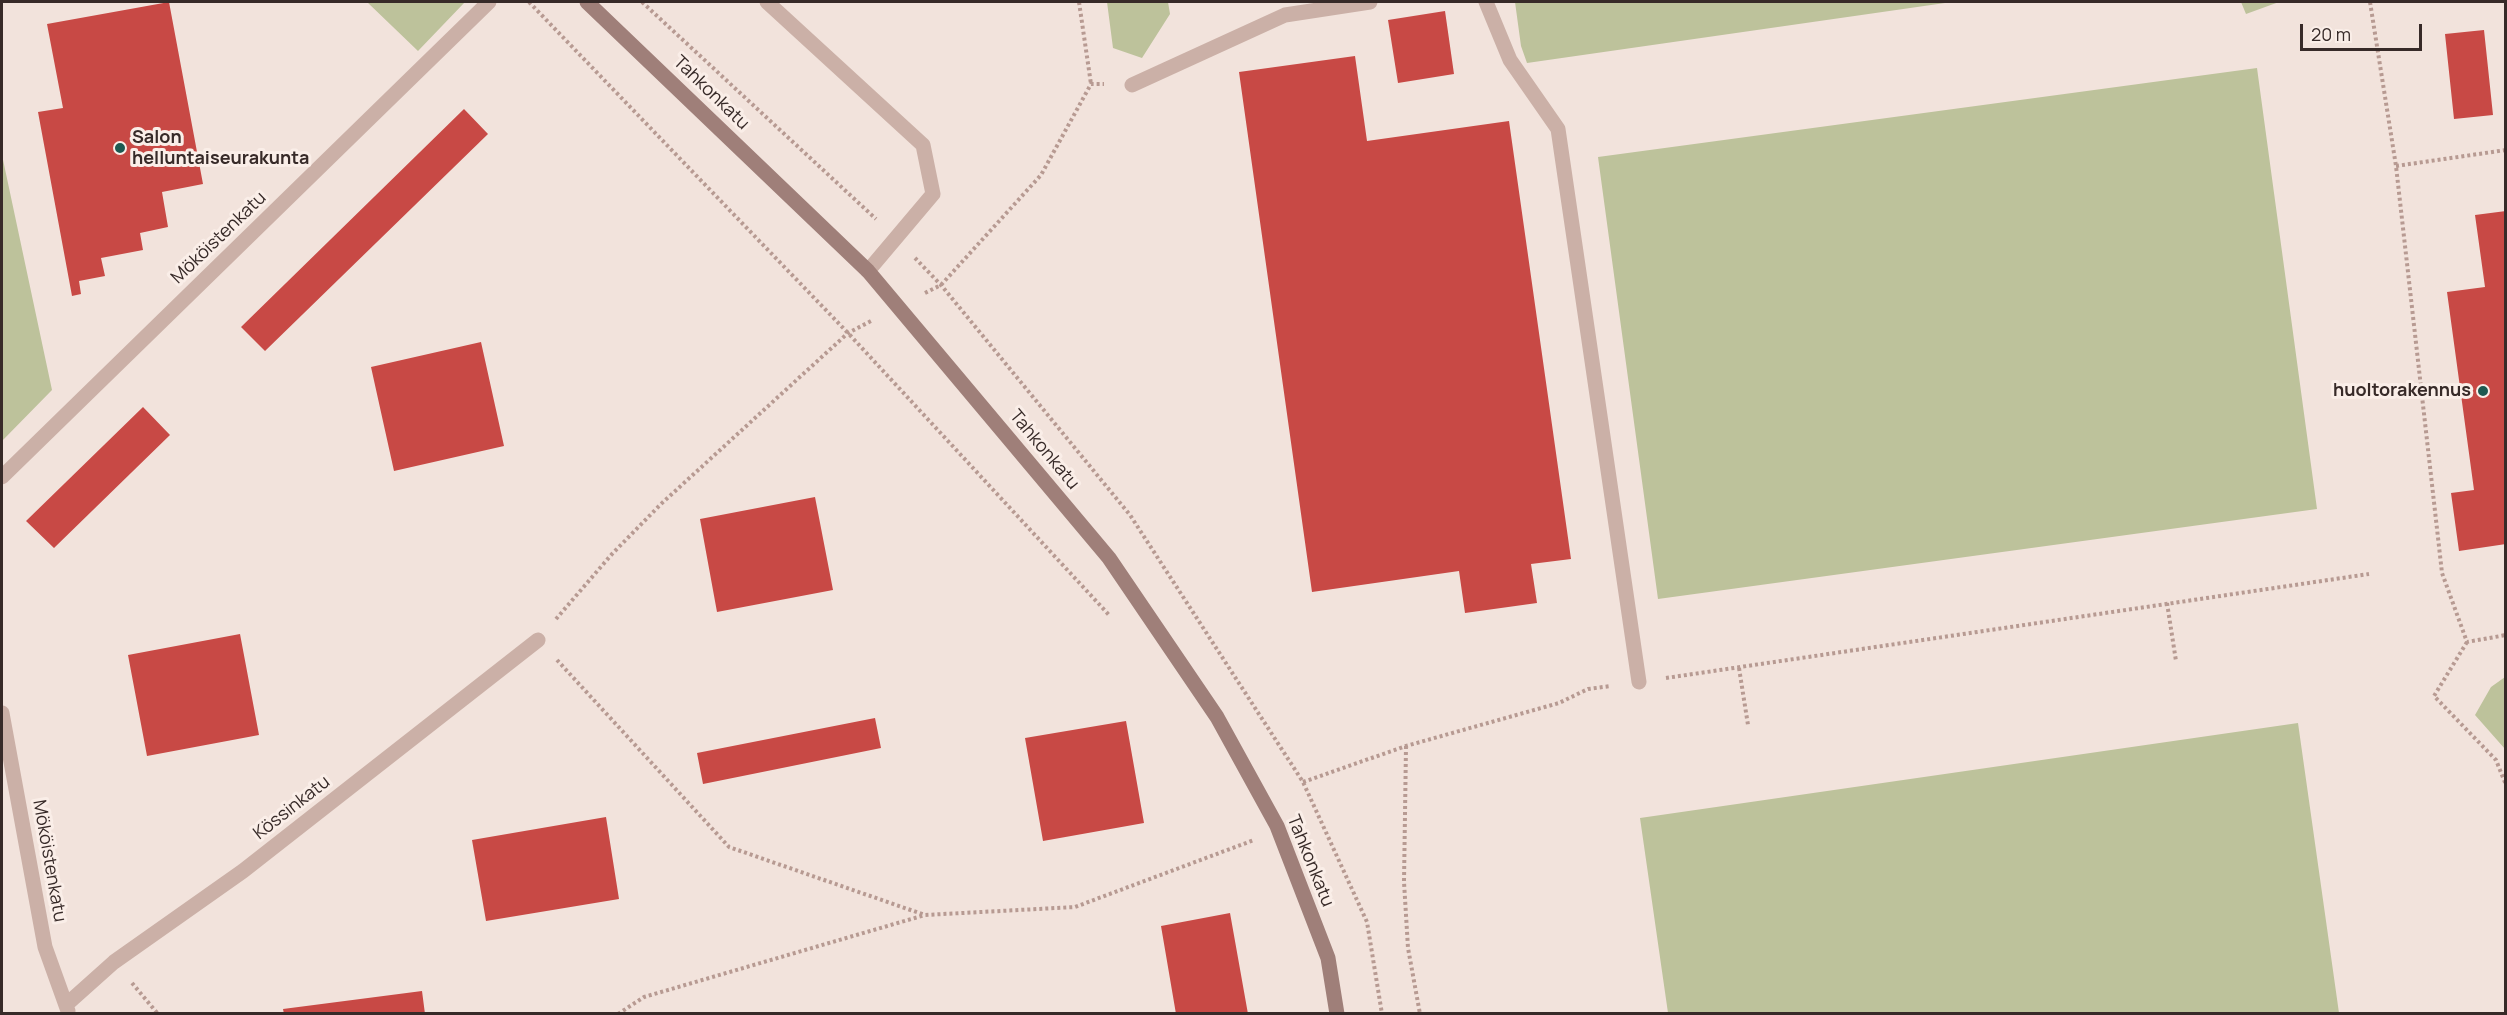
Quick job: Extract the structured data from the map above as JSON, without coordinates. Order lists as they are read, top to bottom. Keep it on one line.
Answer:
{"streets":{"street":["Tahkonkatu","Mököistenkatu","Kössinkatu"]},"crossings":[["Mököistenkatu","Kössinkatu"]],"places":["Salon helluntaiseurakunta","huoltorakennus"],"scale_bar":"20 m"}
